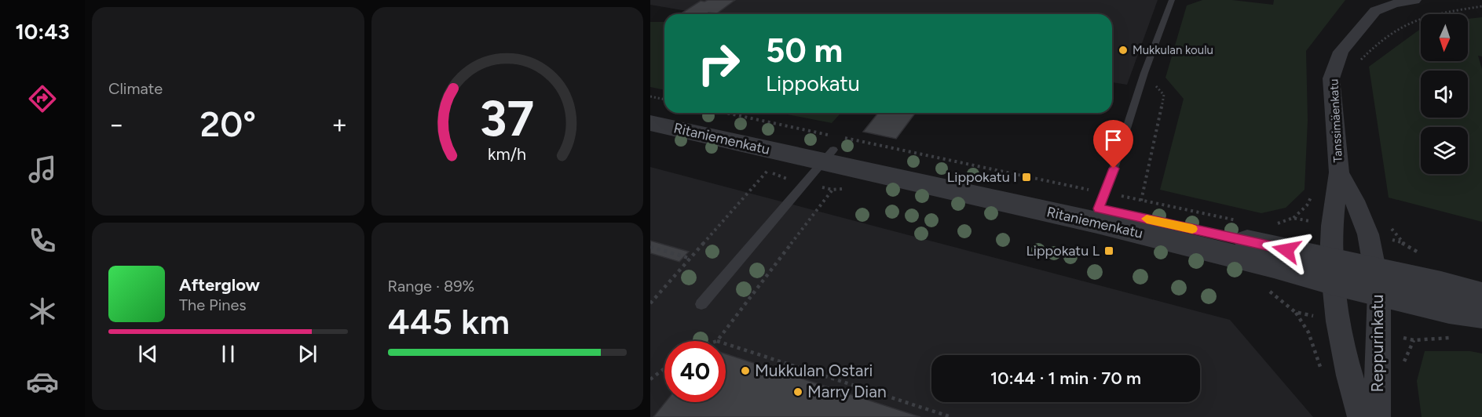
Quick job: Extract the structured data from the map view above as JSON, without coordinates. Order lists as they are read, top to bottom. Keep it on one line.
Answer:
{"streets":{"street":["Tanssimäenkatu","Ritaniemenkatu","Reppurinkatu"]},"crossings":[["Tanssimäenkatu","Ritaniemenkatu"],["Tanssimäenkatu","Reppurinkatu"],["Ritaniemenkatu","Reppurinkatu"]],"places":{"other":["Mukkulan koulu","Mukkulan Ostari","Marry Dian"],"transit":["Lippokatu I","Lippokatu L"]},"north":"bottom","page":{"tabs":"10:43","tile":["Climate",["Range · 89%","445 km"]],"turn":["50 m","Lippokatu"],"heat":["−","20°","+"],"song":["Afterglow","The Pines"],"limit":"40","trip":"10:44 · 1 min · 70 m","gauge":["37","km/h"]}}
